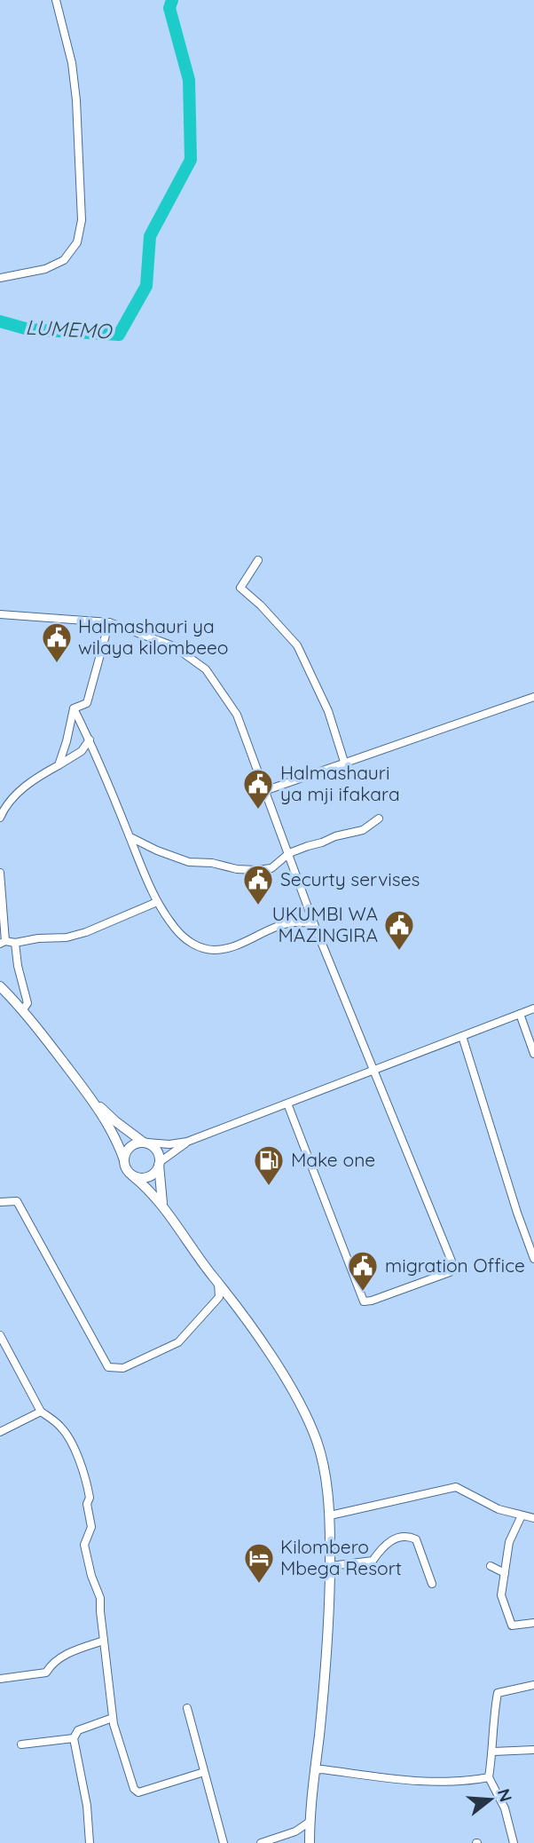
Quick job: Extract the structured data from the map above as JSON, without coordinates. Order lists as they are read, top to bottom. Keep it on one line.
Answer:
{"water":["LUMEMO"],"places":{"public building":["Halmashauri ya wilaya kilombeeo","Halmashauri ya mji ifakara","Securty servises","UKUMBI WA MAZINGIRA","migration Office"],"fuel station":["Make one"],"hotel":["Kilombero Mbega Resort"]},"north":"right"}
